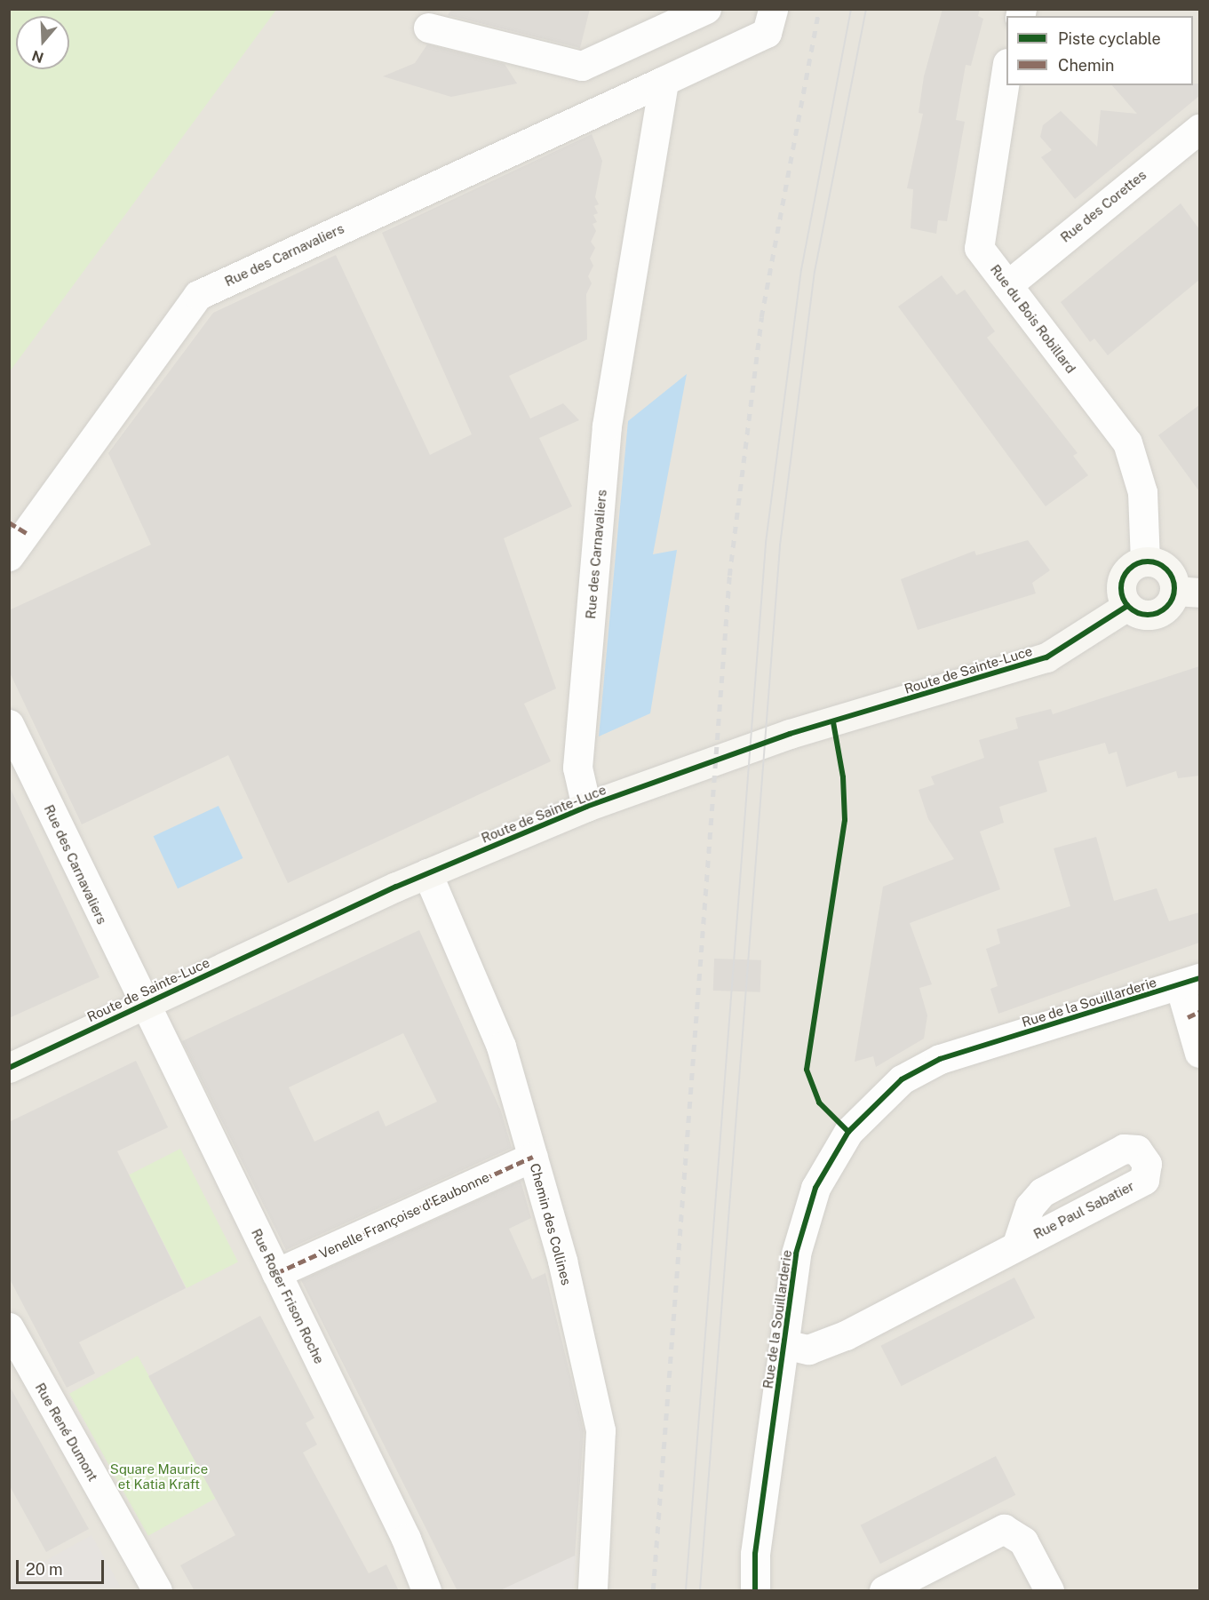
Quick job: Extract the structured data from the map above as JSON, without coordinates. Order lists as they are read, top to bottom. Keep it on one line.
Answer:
{"streets":{"street":["Rue des Corettes","Rue des Carnavaliers","Rue du Bois Robillard","Route de Sainte-Luce","Rue de la Souillarderie","Rue Paul Sabatier","Venelle Françoise d'Eaubonne","Chemin des Collines","Rue Roger Frison Roche","Rue René Dumont"]},"crossings":[["Rue des Corettes","Rue du Bois Robillard"],["Rue des Carnavaliers","Route de Sainte-Luce"],["Rue des Carnavaliers","Rue Roger Frison Roche"],["Rue du Bois Robillard","Route de Sainte-Luce"],["Route de Sainte-Luce","Chemin des Collines"],["Route de Sainte-Luce","Rue Roger Frison Roche"],["Rue de la Souillarderie","Rue Paul Sabatier"],["Venelle Françoise d'Eaubonne","Chemin des Collines"],["Venelle Françoise d'Eaubonne","Rue Roger Frison Roche"]],"parks":["Square Maurice et Katia Kraft"],"legend":["Piste cyclable","Chemin"],"scale_bar":"20 m","north":"bottom"}
